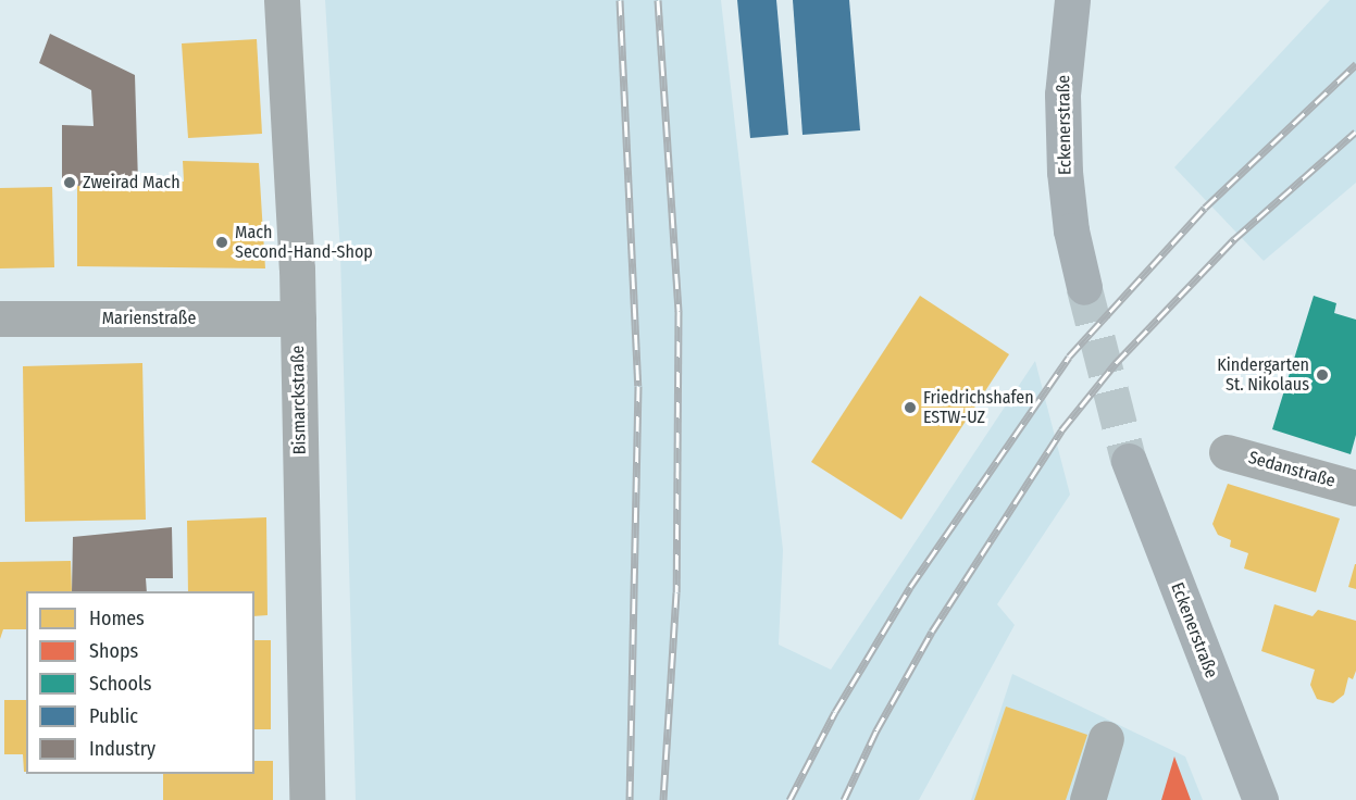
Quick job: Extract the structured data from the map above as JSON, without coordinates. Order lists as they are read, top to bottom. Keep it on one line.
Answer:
{"streets":{"main road":["Eckenerstraße"],"street":["Marienstraße","Bismarckstraße","Sedanstraße"]},"crossings":[["Marienstraße","Bismarckstraße"]],"places":["Zweirad Mach","Mach Second-Hand-Shop","Kindergarten St. Nikolaus","Friedrichshafen ESTW-UZ"],"legend":["Homes","Shops","Schools","Public","Industry"]}
